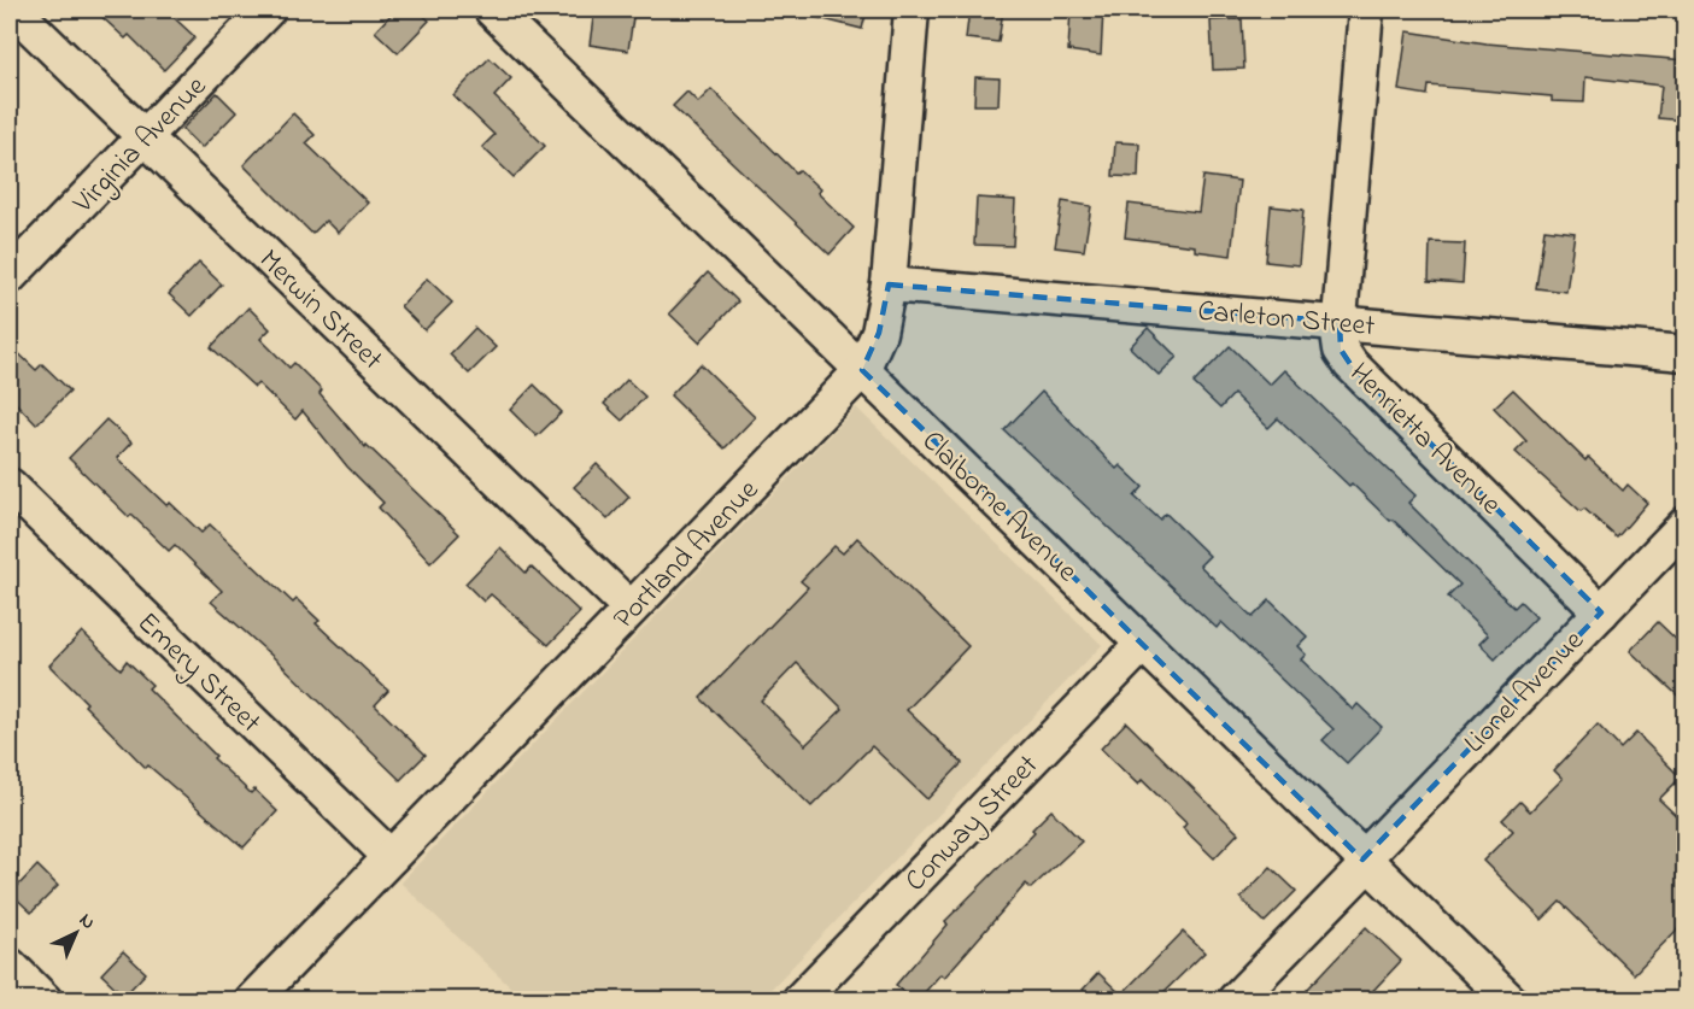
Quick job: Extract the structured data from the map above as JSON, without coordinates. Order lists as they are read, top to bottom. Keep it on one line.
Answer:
{"streets":{"street":["Virginia Avenue","Merwin Street","Carleton Street","Henrietta Avenue","Claiborne Avenue","Portland Avenue","Emery Street","Lionel Avenue","Conway Street"]},"crossings":[["Virginia Avenue","Merwin Street"],["Merwin Street","Portland Avenue"],["Carleton Street","Henrietta Avenue"],["Carleton Street","Portland Avenue"],["Henrietta Avenue","Lionel Avenue"],["Claiborne Avenue","Portland Avenue"],["Claiborne Avenue","Lionel Avenue"],["Claiborne Avenue","Conway Street"],["Portland Avenue","Emery Street"]],"north":"top right"}
